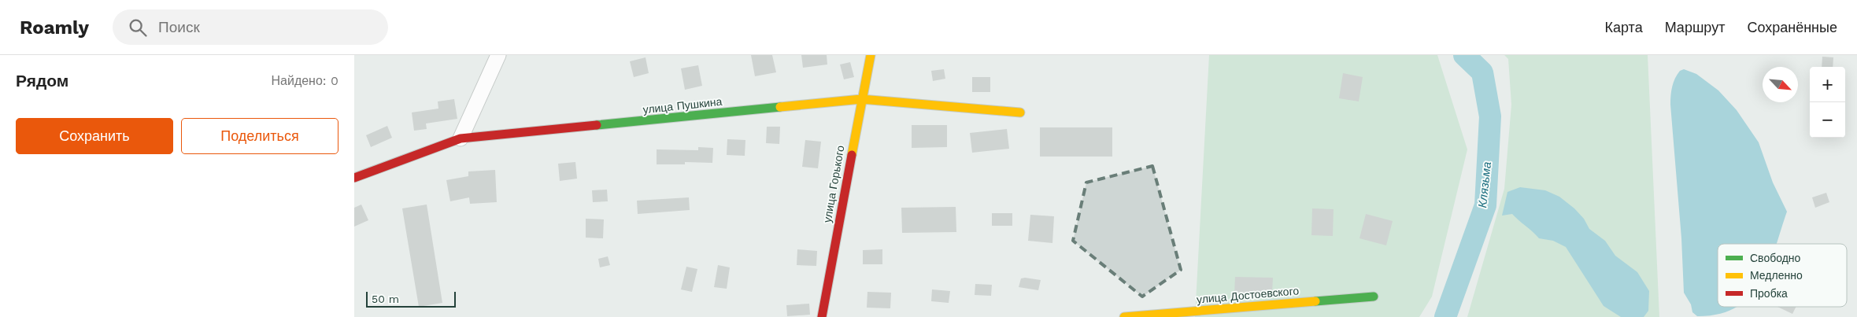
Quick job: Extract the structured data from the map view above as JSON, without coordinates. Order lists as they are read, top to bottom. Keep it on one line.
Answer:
{"streets":{"street":["улица Пушкина","улица Горького","улица Достоевского"]},"crossings":[["улица Пушкина","улица Горького"]],"water":["Клязьма"],"legend":["Свободно","Медленно","Пробка"],"scale_bar":"50 m","north":"bottom right","page":{"header":"Roamly","search":"Поиск","nav":["Карта","Маршрут","Сохранённые"],"heading":["Рядом","Найдено: 0"],"map_buttons":["+","−"],"buttons":["Сохранить","Поделиться"],"scale":"50 m"}}
